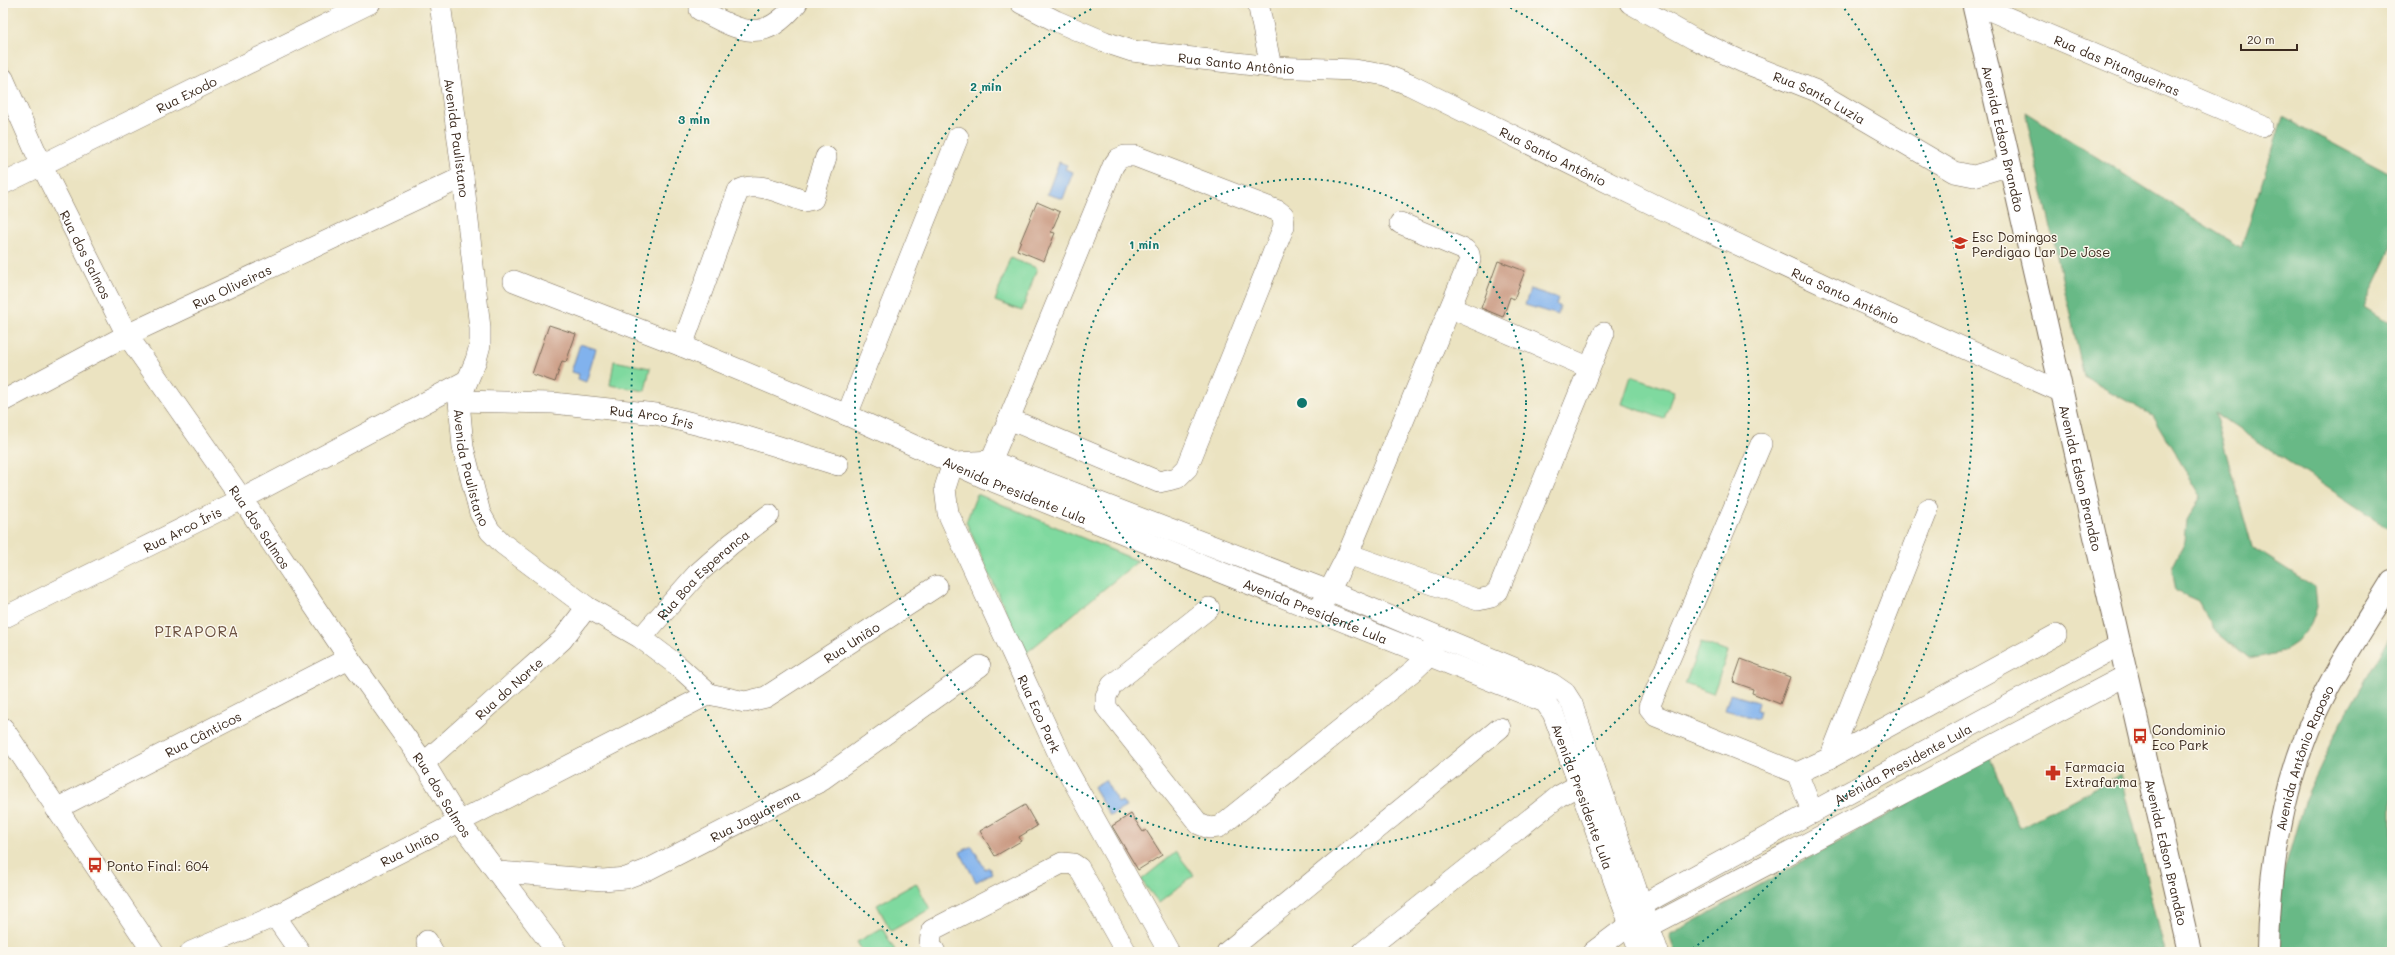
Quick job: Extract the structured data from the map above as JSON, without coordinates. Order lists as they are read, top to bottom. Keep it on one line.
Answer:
{"streets":{"main road":["Avenida Edson Brandão","Avenida Antônio Raposo"],"street":["Rua Santo Antônio","Rua das Pitangueiras","Rua Exodo","Rua Santa Luzia","Avenida Paulistano","Rua dos Salmos","Rua Oliveiras","Rua Arco Íris","Avenida Presidente Lula","Rua Boa Esperanca","Rua União","Rua do Norte","Rua Eco Park","Rua Cânticos","Rua Jaguarema"]},"crossings":[["Rua Santo Antônio","Avenida Edson Brandão"],["Rua das Pitangueiras","Avenida Edson Brandão"],["Rua Exodo","Rua dos Salmos"],["Rua Santa Luzia","Avenida Edson Brandão"],["Avenida Paulistano","Rua Oliveiras"],["Avenida Paulistano","Rua Arco Íris"],["Avenida Paulistano","Rua Boa Esperanca"],["Avenida Paulistano","Rua União"],["Avenida Paulistano","Rua do Norte"],["Avenida Edson Brandão","Avenida Presidente Lula"],["Rua dos Salmos","Rua Oliveiras"],["Rua dos Salmos","Rua Arco Íris"],["Rua dos Salmos","Rua União"],["Rua dos Salmos","Rua do Norte"],["Rua dos Salmos","Rua Cânticos"],["Rua dos Salmos","Rua Jaguarema"],["Avenida Presidente Lula","Rua Eco Park"]],"districts":["PIRAPORA"],"places":{"school or university":["Esc Domingos Perdigao Lar De Jose"],"bus stop":["Condominio Eco Park","Ponto Final: 604"],"pharmacy":["Farmacia Extrafarma"]},"scale_bar":"20 m","rings":["2 min","3 min","1 min"]}
